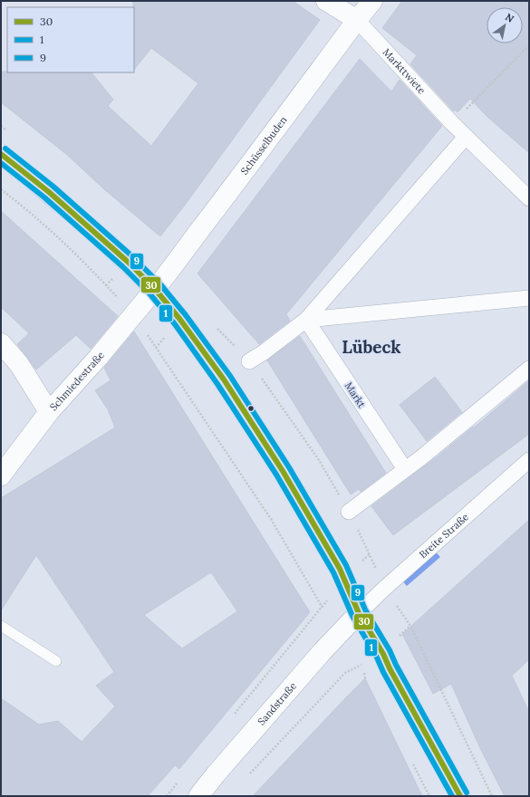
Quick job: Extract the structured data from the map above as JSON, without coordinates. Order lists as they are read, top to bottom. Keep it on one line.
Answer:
{"streets":{"street":["Markttwiete","Schüsselbuden","Schmiedestraße","Markt","Breite Straße","Sandstraße"]},"crossings":[["Markttwiete","Schüsselbuden"],["Schüsselbuden","Schmiedestraße"],["Breite Straße","Sandstraße"]],"districts":["Lübeck"],"lines":["transit line 9","transit line 30","transit line 1"],"legend":["30","1","9"],"north":"top right"}
